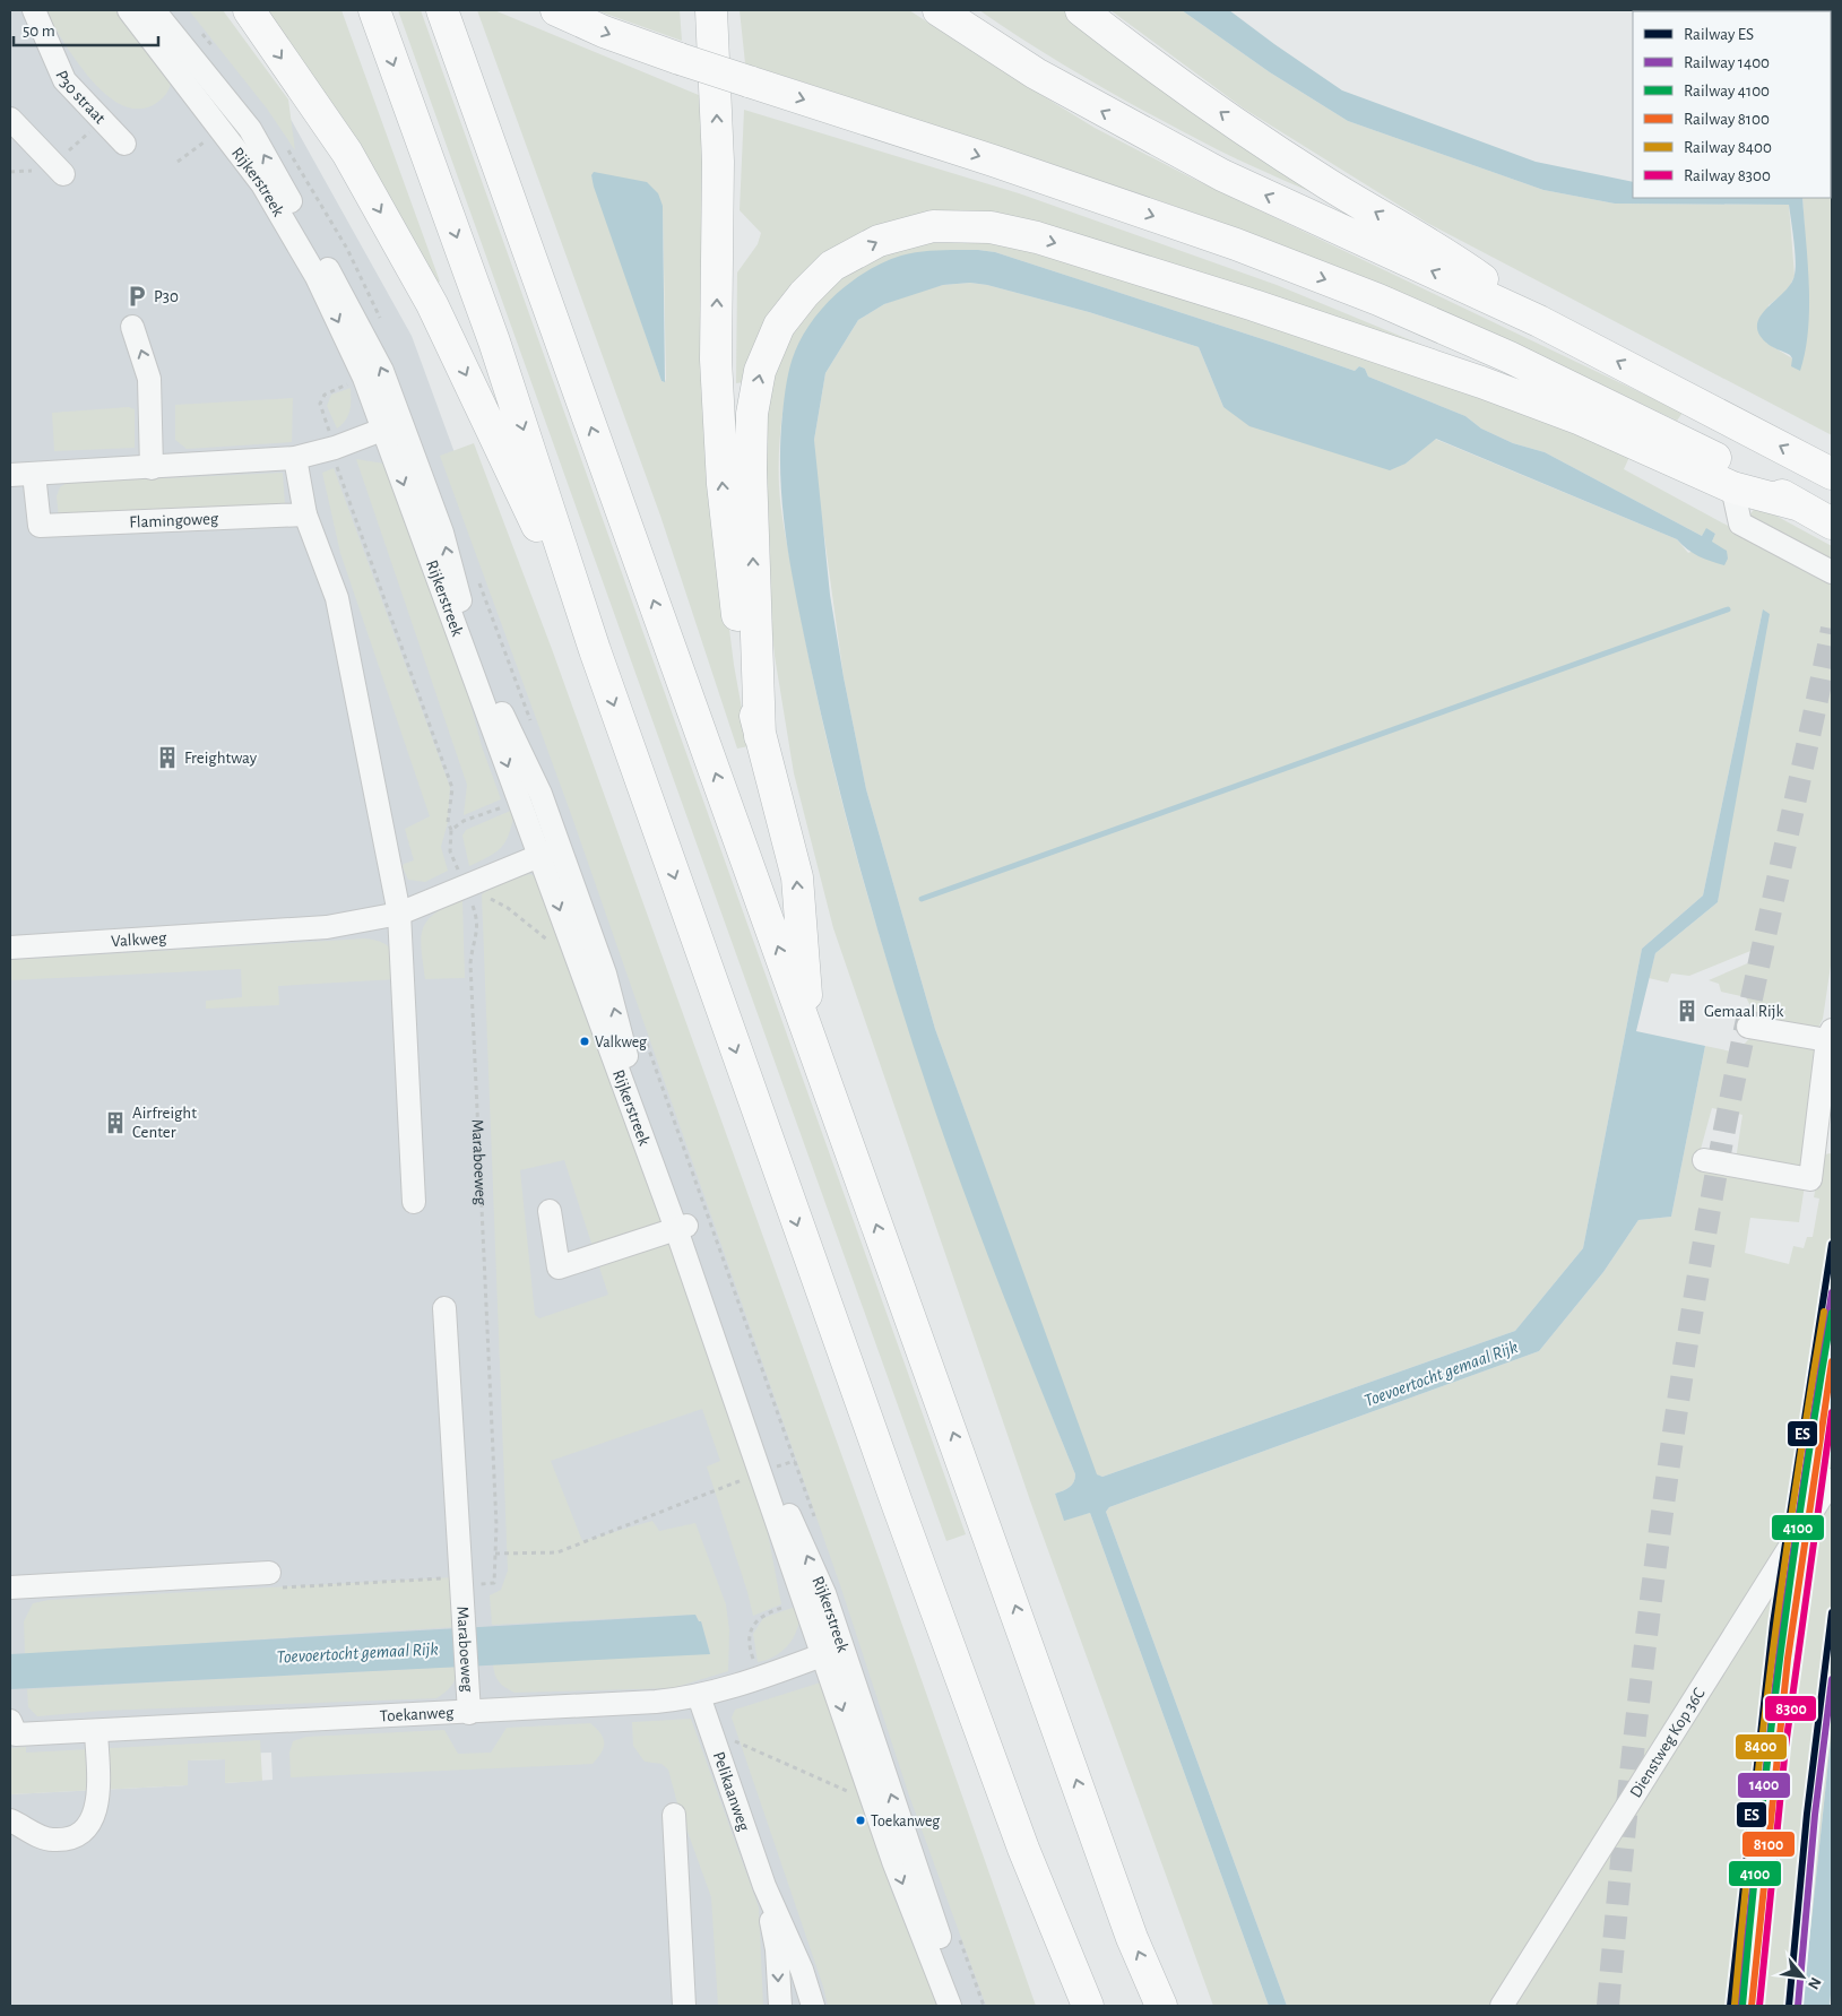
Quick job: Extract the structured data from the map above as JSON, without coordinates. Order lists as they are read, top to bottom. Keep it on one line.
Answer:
{"streets":{"street":["P30 straat","Rijkerstreek","Flamingoweg","Valkweg","Maraboeweg","Toekanweg","Dienstweg Kop 36C","Pelikaanweg"]},"crossings":[["Rijkerstreek","Valkweg"],["Rijkerstreek","Toekanweg"],["Valkweg","Maraboeweg"],["Maraboeweg","Toekanweg"],["Toekanweg","Pelikaanweg"]],"water":["Toevoertocht gemaal Rijk"],"places":{"parking":["P30"],"building":["Freightway","Gemaal Rijk","Airfreight Center"],"other":["Valkweg","Toekanweg"]},"lines":["rail line ES","rail line 1400","rail line 8400","rail line 4100","rail line 8100","rail line 8300"],"legend":["Railway ES","Railway 1400","Railway 4100","Railway 8100","Railway 8400","Railway 8300"],"scale_bar":"50 m","north":"bottom right"}
